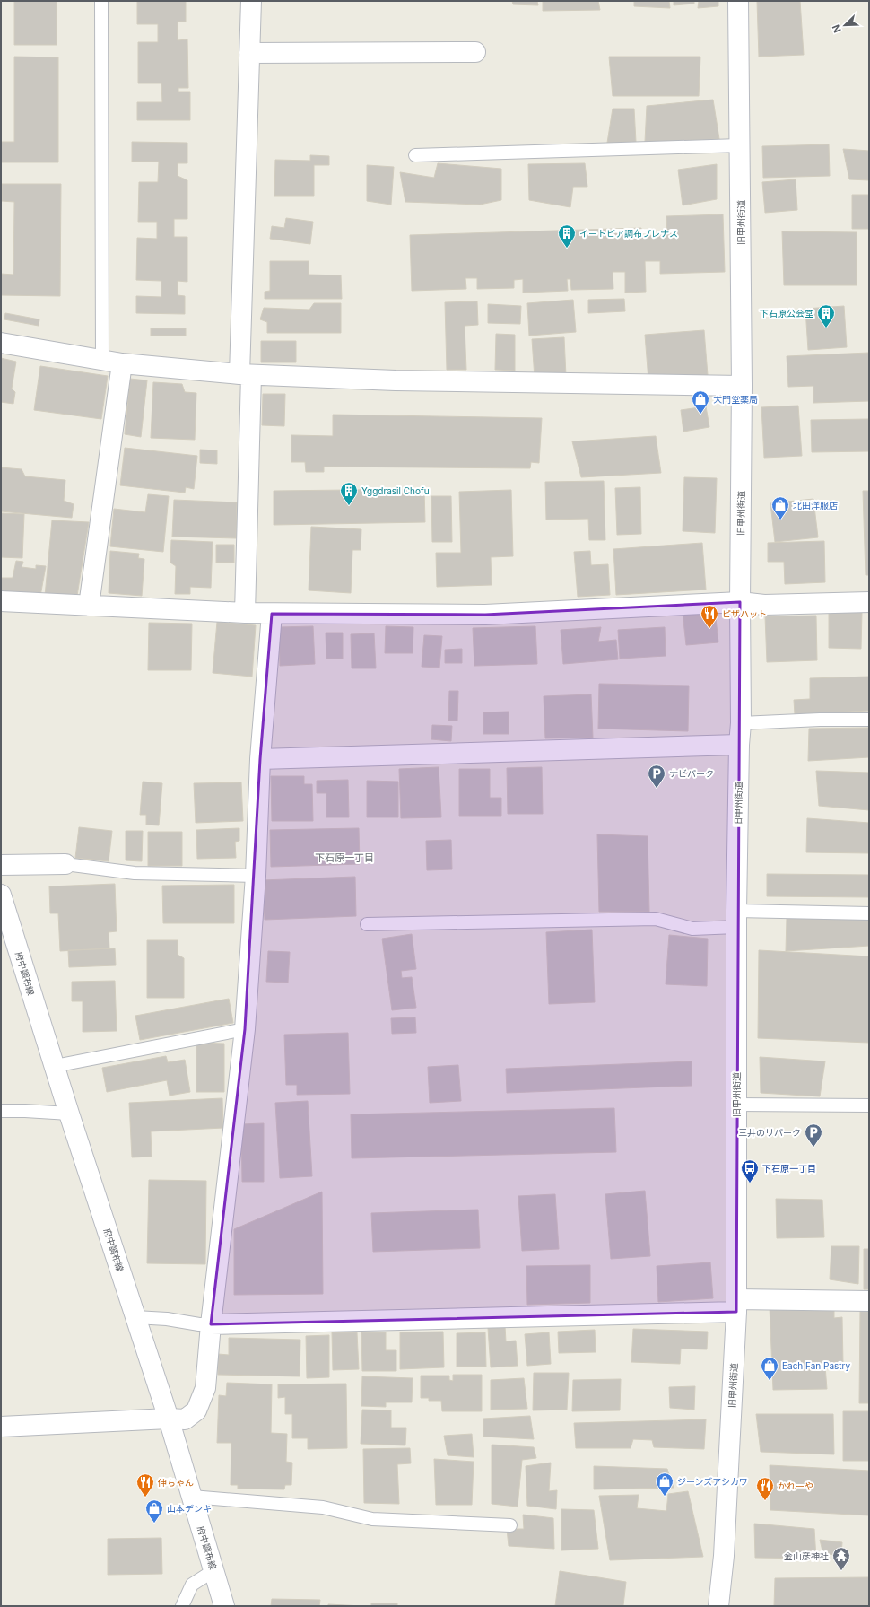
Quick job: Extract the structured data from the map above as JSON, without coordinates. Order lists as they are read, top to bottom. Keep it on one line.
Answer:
{"streets":{"street":["旧甲州街道","府中調布線"]},"districts":["下石原一丁目"],"places":{"building":["イートピア調布プレナス","下石原公会堂","Yggdrasil Chofu"],"shop":["大門堂薬局","北田洋服店","Each Fan Pastry","ジーンズアシカワ","山本デンキ"],"restaurant":["ピザハット","伸ちゃん","かれーや"],"parking":["ナビパーク","三井のリパーク"],"bus stop":["下石原一丁目"],"temple":["金山彦神社"]},"north":"bottom left"}
